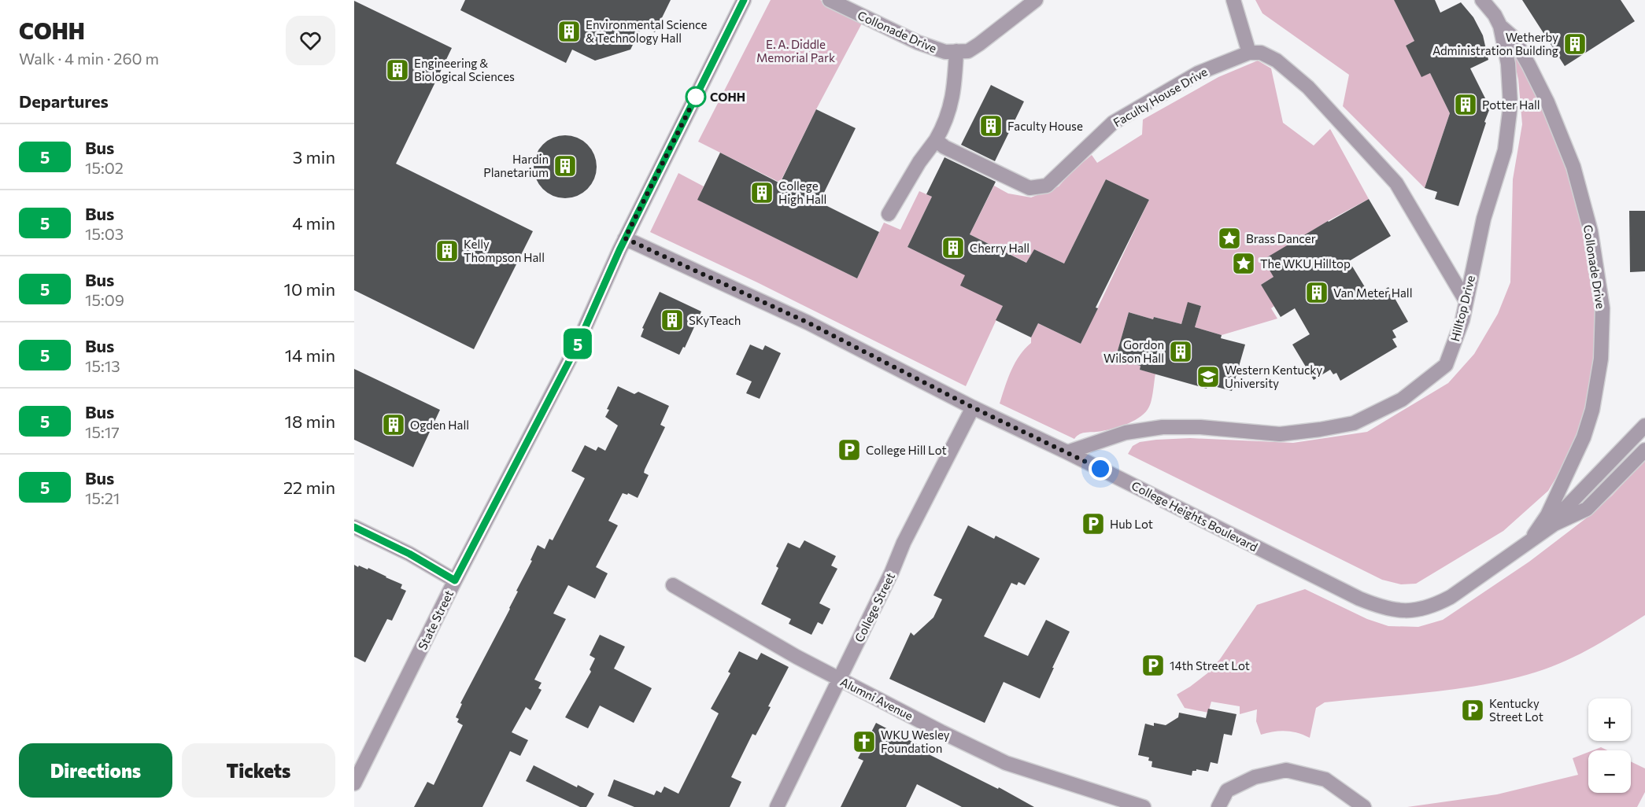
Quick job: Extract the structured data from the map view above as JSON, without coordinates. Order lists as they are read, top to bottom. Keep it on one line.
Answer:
{"streets":{"street":["Collonade Drive","Faculty House Drive","Hilltop Drive","College Heights Boulevard","College Street","State Street","Alumni Avenue"]},"crossings":[["Collonade Drive","Hilltop Drive"],["Collonade Drive","College Heights Boulevard"],["Hilltop Drive","College Heights Boulevard"],["College Heights Boulevard","College Street"],["College Heights Boulevard","State Street"],["College Street","Alumni Avenue"]],"parks":["E. A. Diddle Memorial Park"],"places":{"building":["Environmental Science & Technology Hall","Wetherby Administration Building","Engineering & Biological Sciences","Potter Hall","Faculty House","Hardin Planetarium","College High Hall","Cherry Hall","Kelly Thompson Hall","Van Meter Hall","SKyTeach","Gordon Wilson Hall","Ogden Hall"],"other":["COHH"],"place":["Brass Dancer","The WKU Hilltop"],"school or university":["Western Kentucky University"],"parking":["College Hill Lot","Hub Lot","14th Street Lot","Kentucky Street Lot"],"church":["WKU Wesley Foundation"]},"lines":["bus line 5"],"page":{"heading":[["COHH","Walk · 4 min · 260 m"],"Departures"],"on_map":"5","list":[{"mark":"5","name":"Bus","note":"15:02","value":"3 min"},{"mark":"5","name":"Bus","note":"15:03","value":"4 min"},{"mark":"5","name":"Bus","note":"15:09","value":"10 min"},{"mark":"5","name":"Bus","note":"15:13","value":"14 min"},{"mark":"5","name":"Bus","note":"15:17","value":"18 min"},{"mark":"5","name":"Bus","note":"15:21","value":"22 min"}],"map_buttons":["+","−"],"buttons":["Directions","Tickets"]}}
